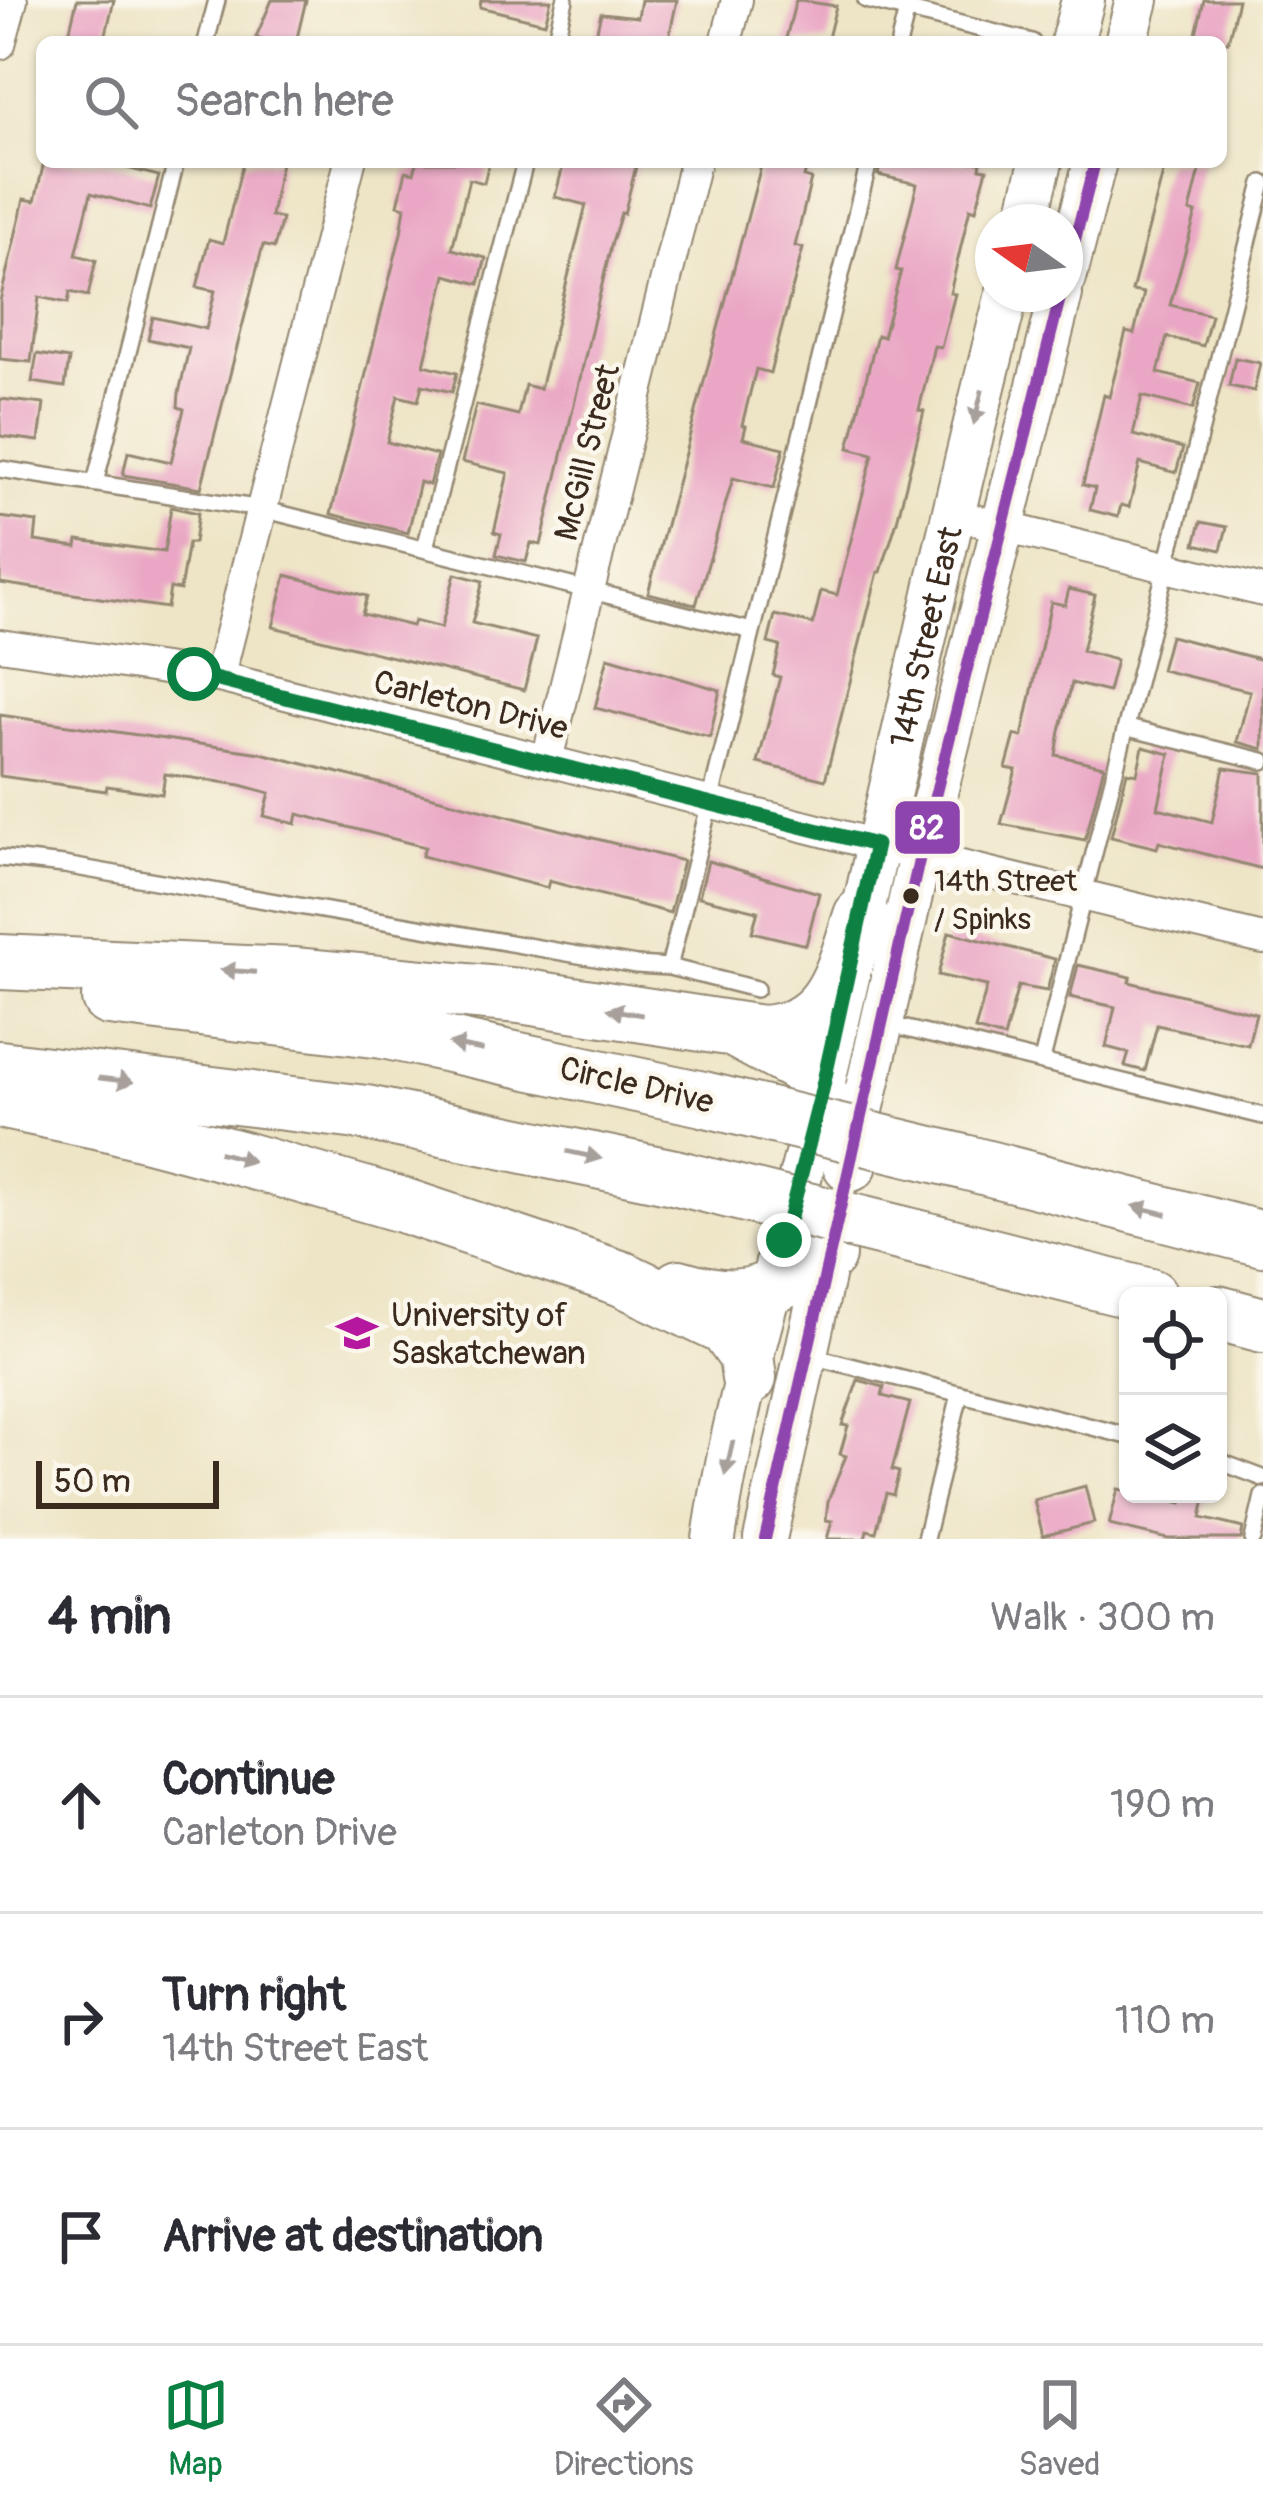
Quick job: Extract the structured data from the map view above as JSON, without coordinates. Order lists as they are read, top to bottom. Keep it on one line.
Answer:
{"streets":{"highway":["Circle Drive"],"street":["McGill Street","14th Street East","Carleton Drive"]},"crossings":[["McGill Street","Carleton Drive"],["14th Street East","Carleton Drive"]],"places":{"other":["14th Street / Spinks"],"school or university":["University of Saskatchewan"]},"lines":["transit line 82"],"scale_bar":"50 m","north":"left","page":{"search":"Search here","scale":"50 m","heading":["4 min","Walk · 300 m"],"list":[["Continue","Carleton Drive","190 m"],["Turn right","14th Street East","110 m"],"Arrive at destination"],"nav":["Map","Directions","Saved"]}}
